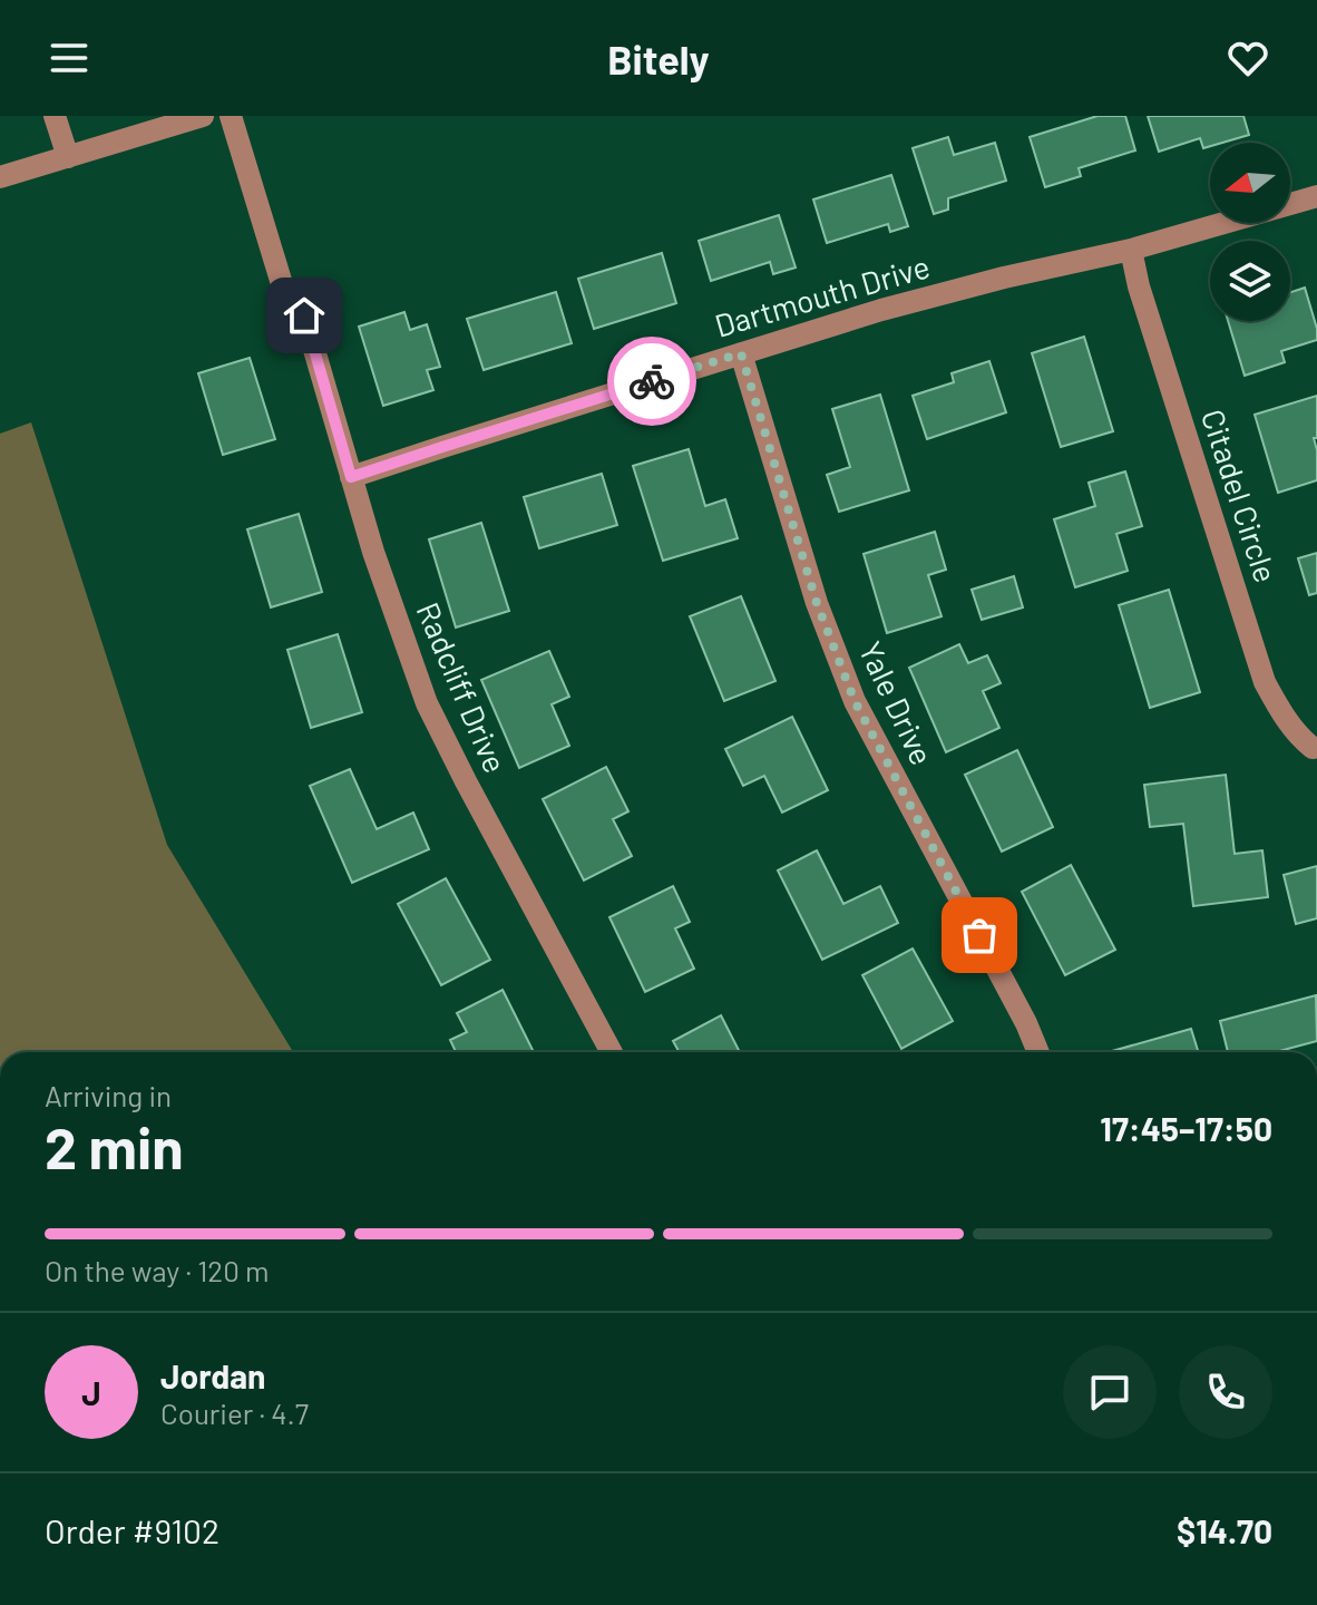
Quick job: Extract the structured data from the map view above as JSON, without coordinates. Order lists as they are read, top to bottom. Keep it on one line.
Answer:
{"streets":{"street":["Dartmouth Drive","Citadel Circle","Radcliff Drive","Yale Drive"]},"crossings":[["Dartmouth Drive","Citadel Circle"],["Dartmouth Drive","Radcliff Drive"],["Dartmouth Drive","Yale Drive"]],"north":"left","page":{"header":"Bitely","heading":["2 min","Arriving in","17:45–17:50"],"panel":["Jordan","Courier · 4.7","Order #9102","$14.70"],"bar":"On the way · 120 m","round":"J"}}
